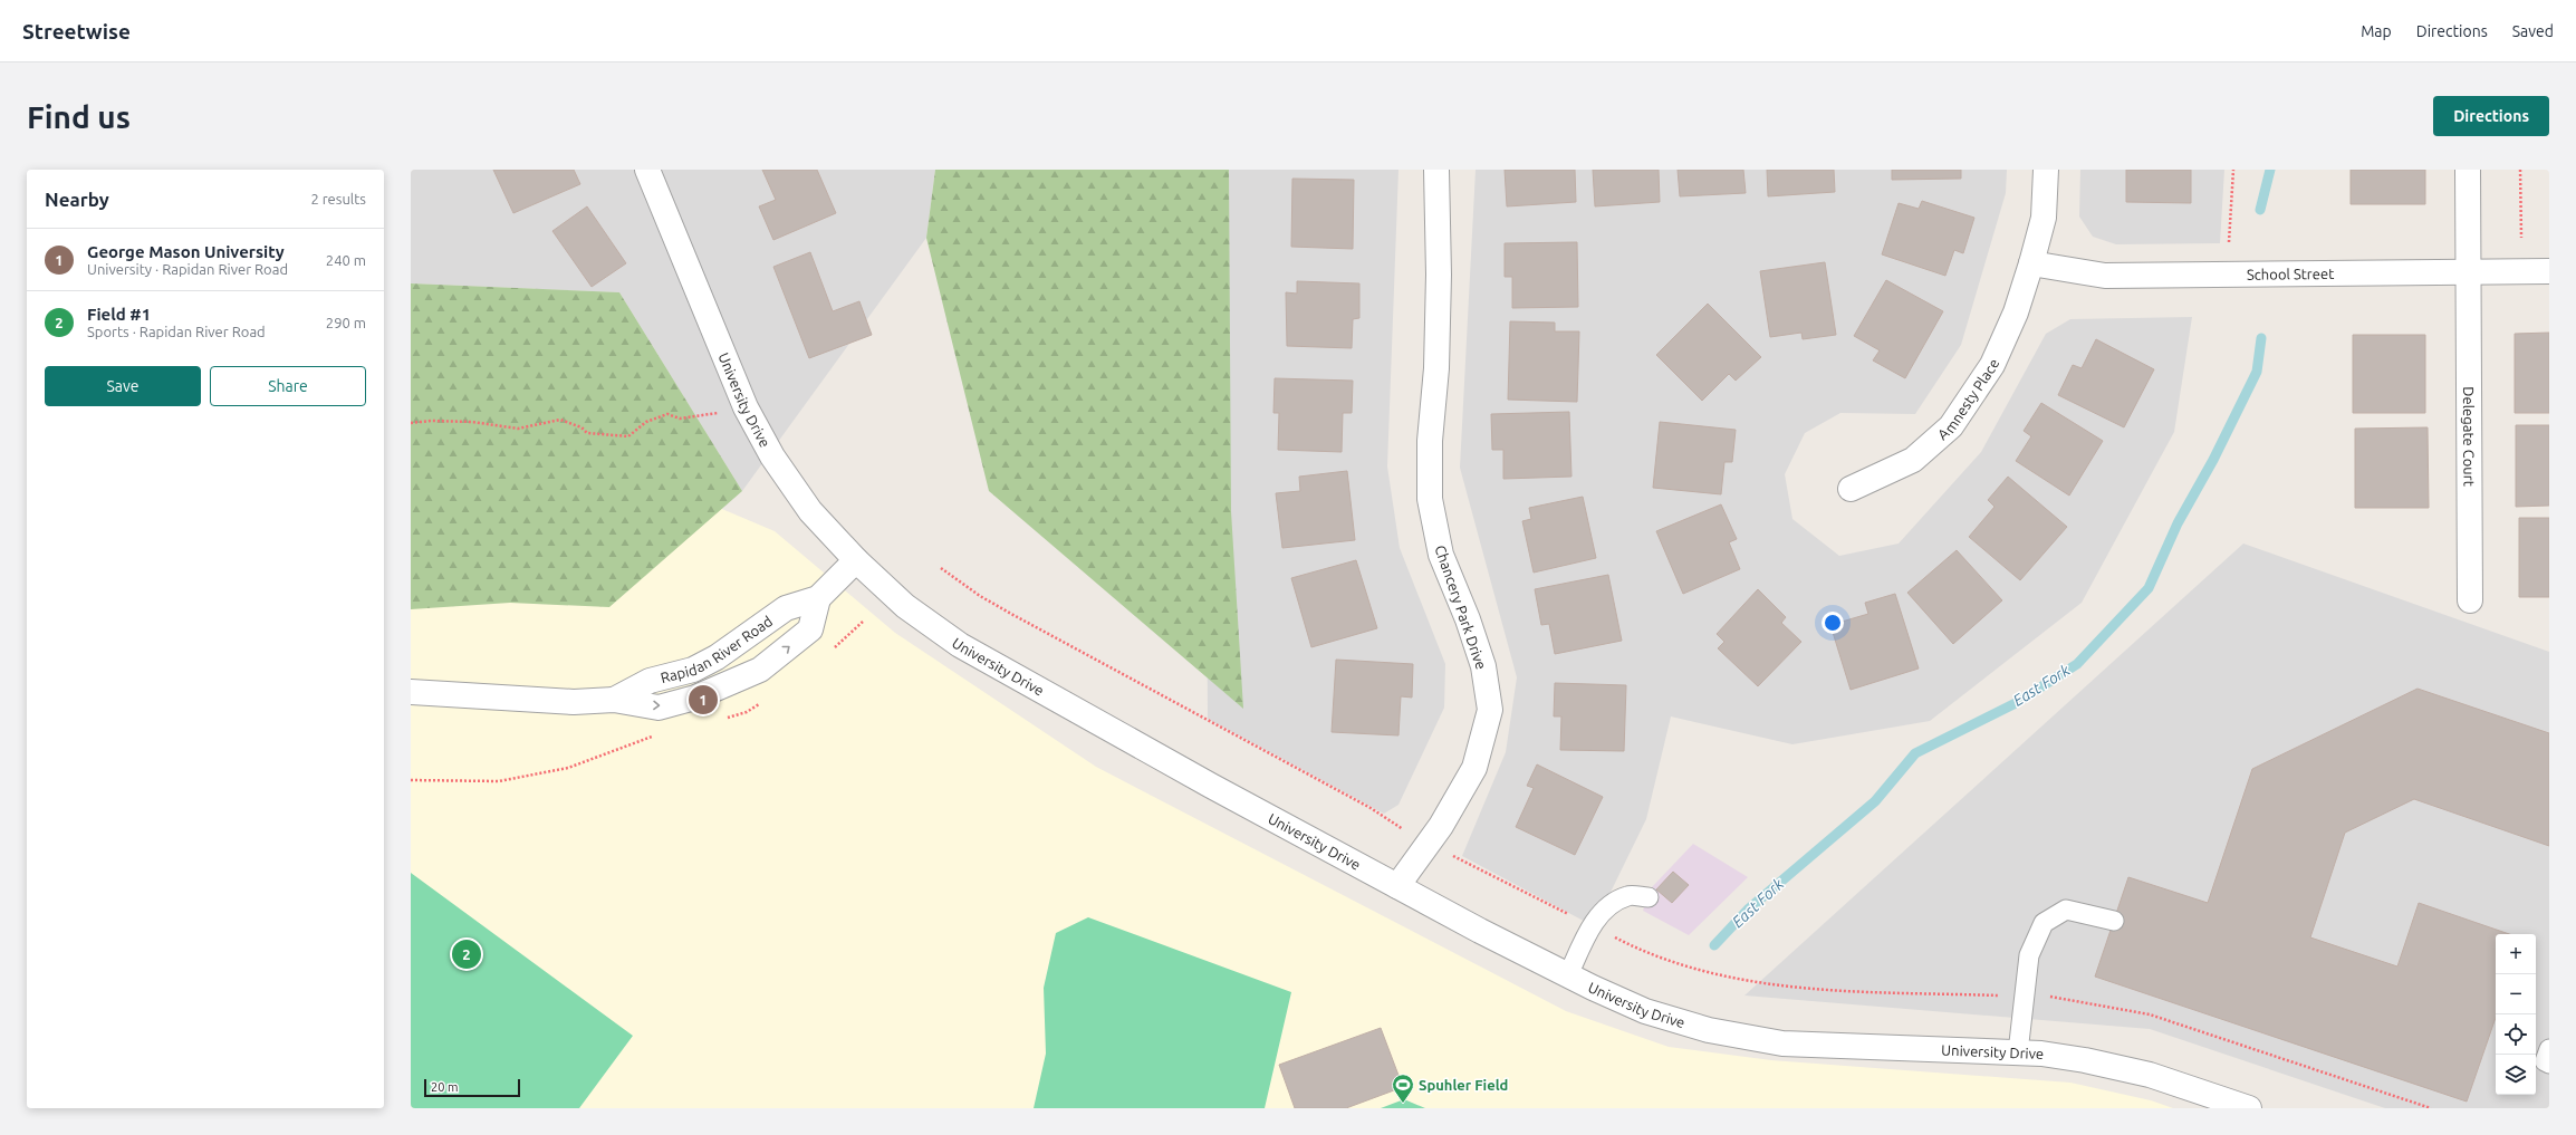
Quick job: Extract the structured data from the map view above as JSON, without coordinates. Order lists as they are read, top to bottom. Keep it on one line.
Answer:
{"streets":{"street":["School Street","Amnesty Place","University Drive","Delegate Court","Chancery Park Drive","Rapidan River Road"]},"crossings":[["School Street","Amnesty Place"],["School Street","Delegate Court"],["University Drive","Chancery Park Drive"],["University Drive","Rapidan River Road"]],"water":["East Fork"],"places":{"sports":["Spuhler Field"]},"scale_bar":"20 m","page":{"header":"Streetwise","nav":["Map","Directions","Saved"],"buttons":["Directions",["Save","Share"]],"title":"Find us","heading":["Nearby","2 results"],"list":[{"mark":"1","name":"George Mason University","note":"University · Rapidan River Road","value":"240 m"},{"mark":"2","name":"Field #1","note":"Sports · Rapidan River Road","value":"290 m"}],"pins":["1","2"],"map_buttons":["+","−"],"scale":"20 m"}}
